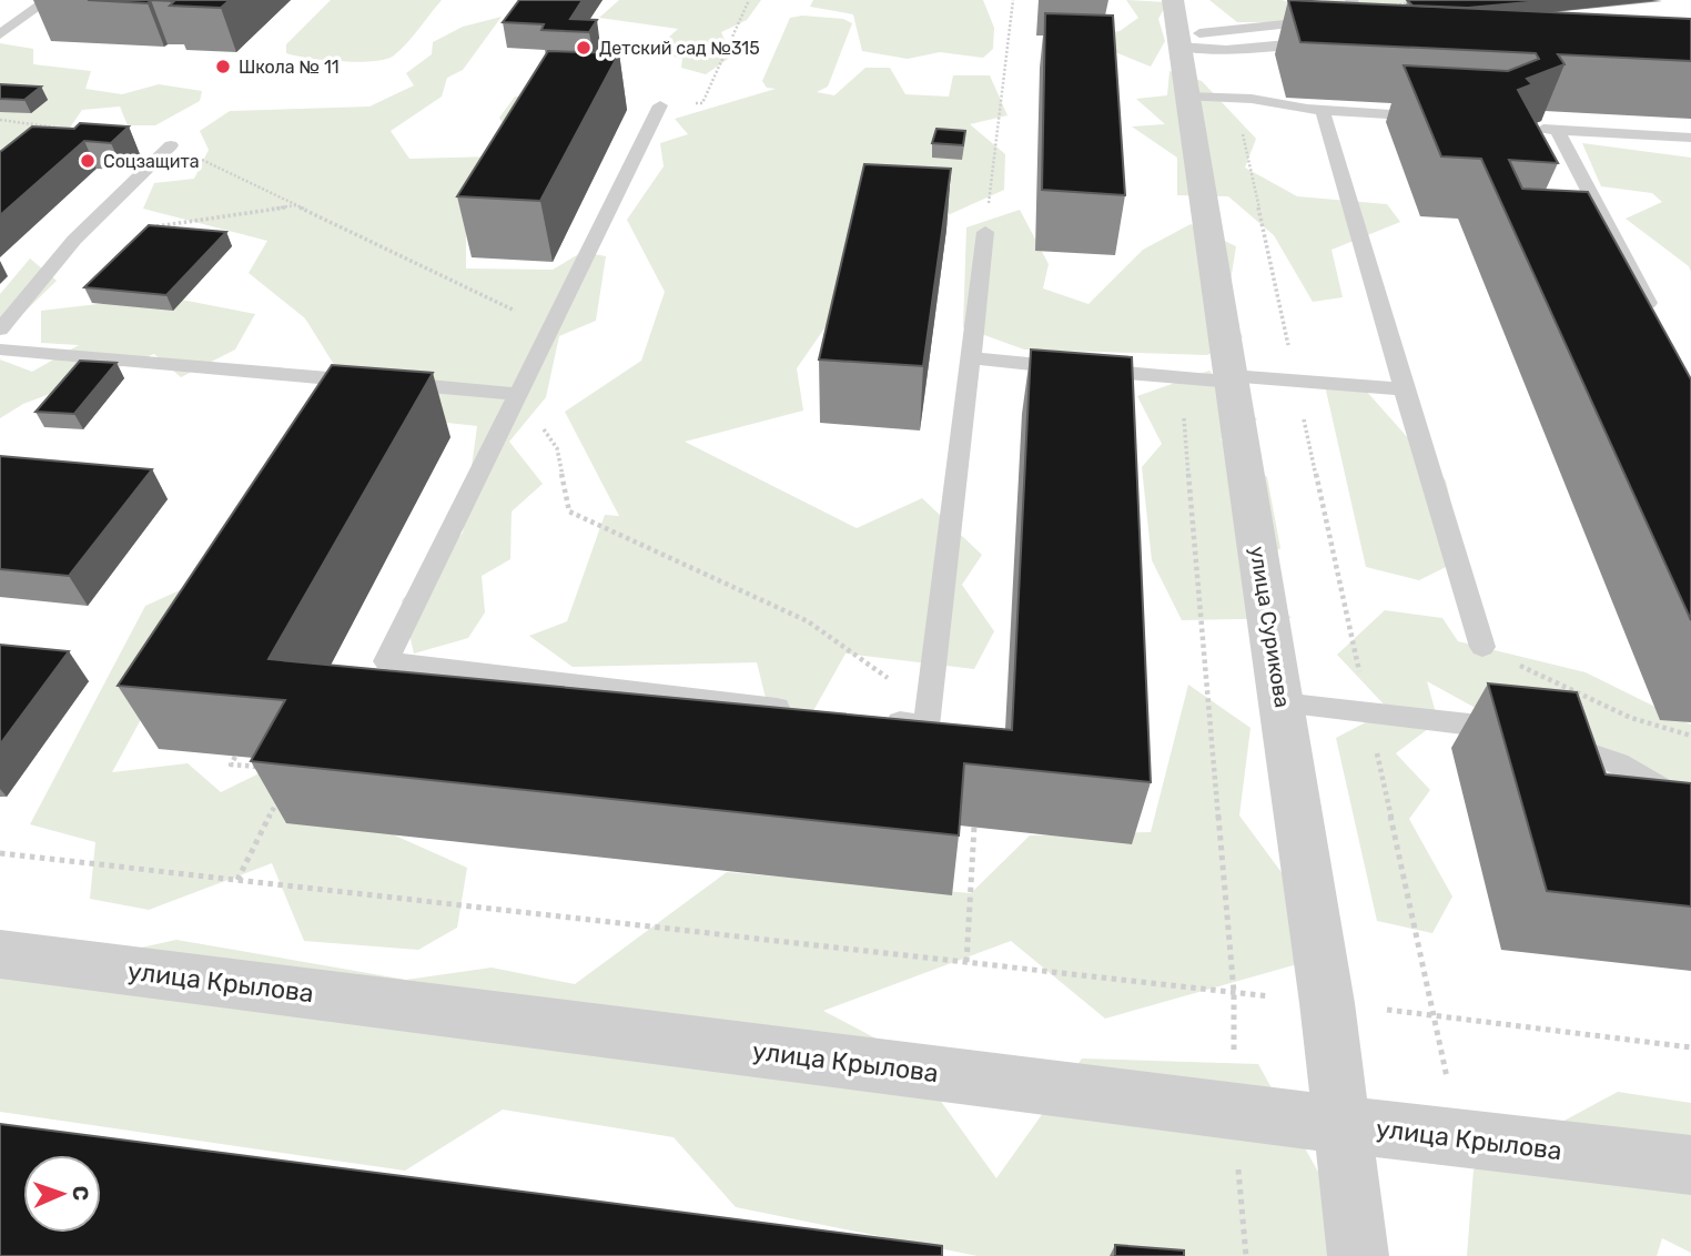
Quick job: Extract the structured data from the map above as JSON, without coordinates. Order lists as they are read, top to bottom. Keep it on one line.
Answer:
{"streets":{"street":["улица Сурикова","улица Крылова"]},"crossings":[["улица Сурикова","улица Крылова"]],"places":["Детский сад №315","Школа № 11","Соцзащита"],"north":"right"}
